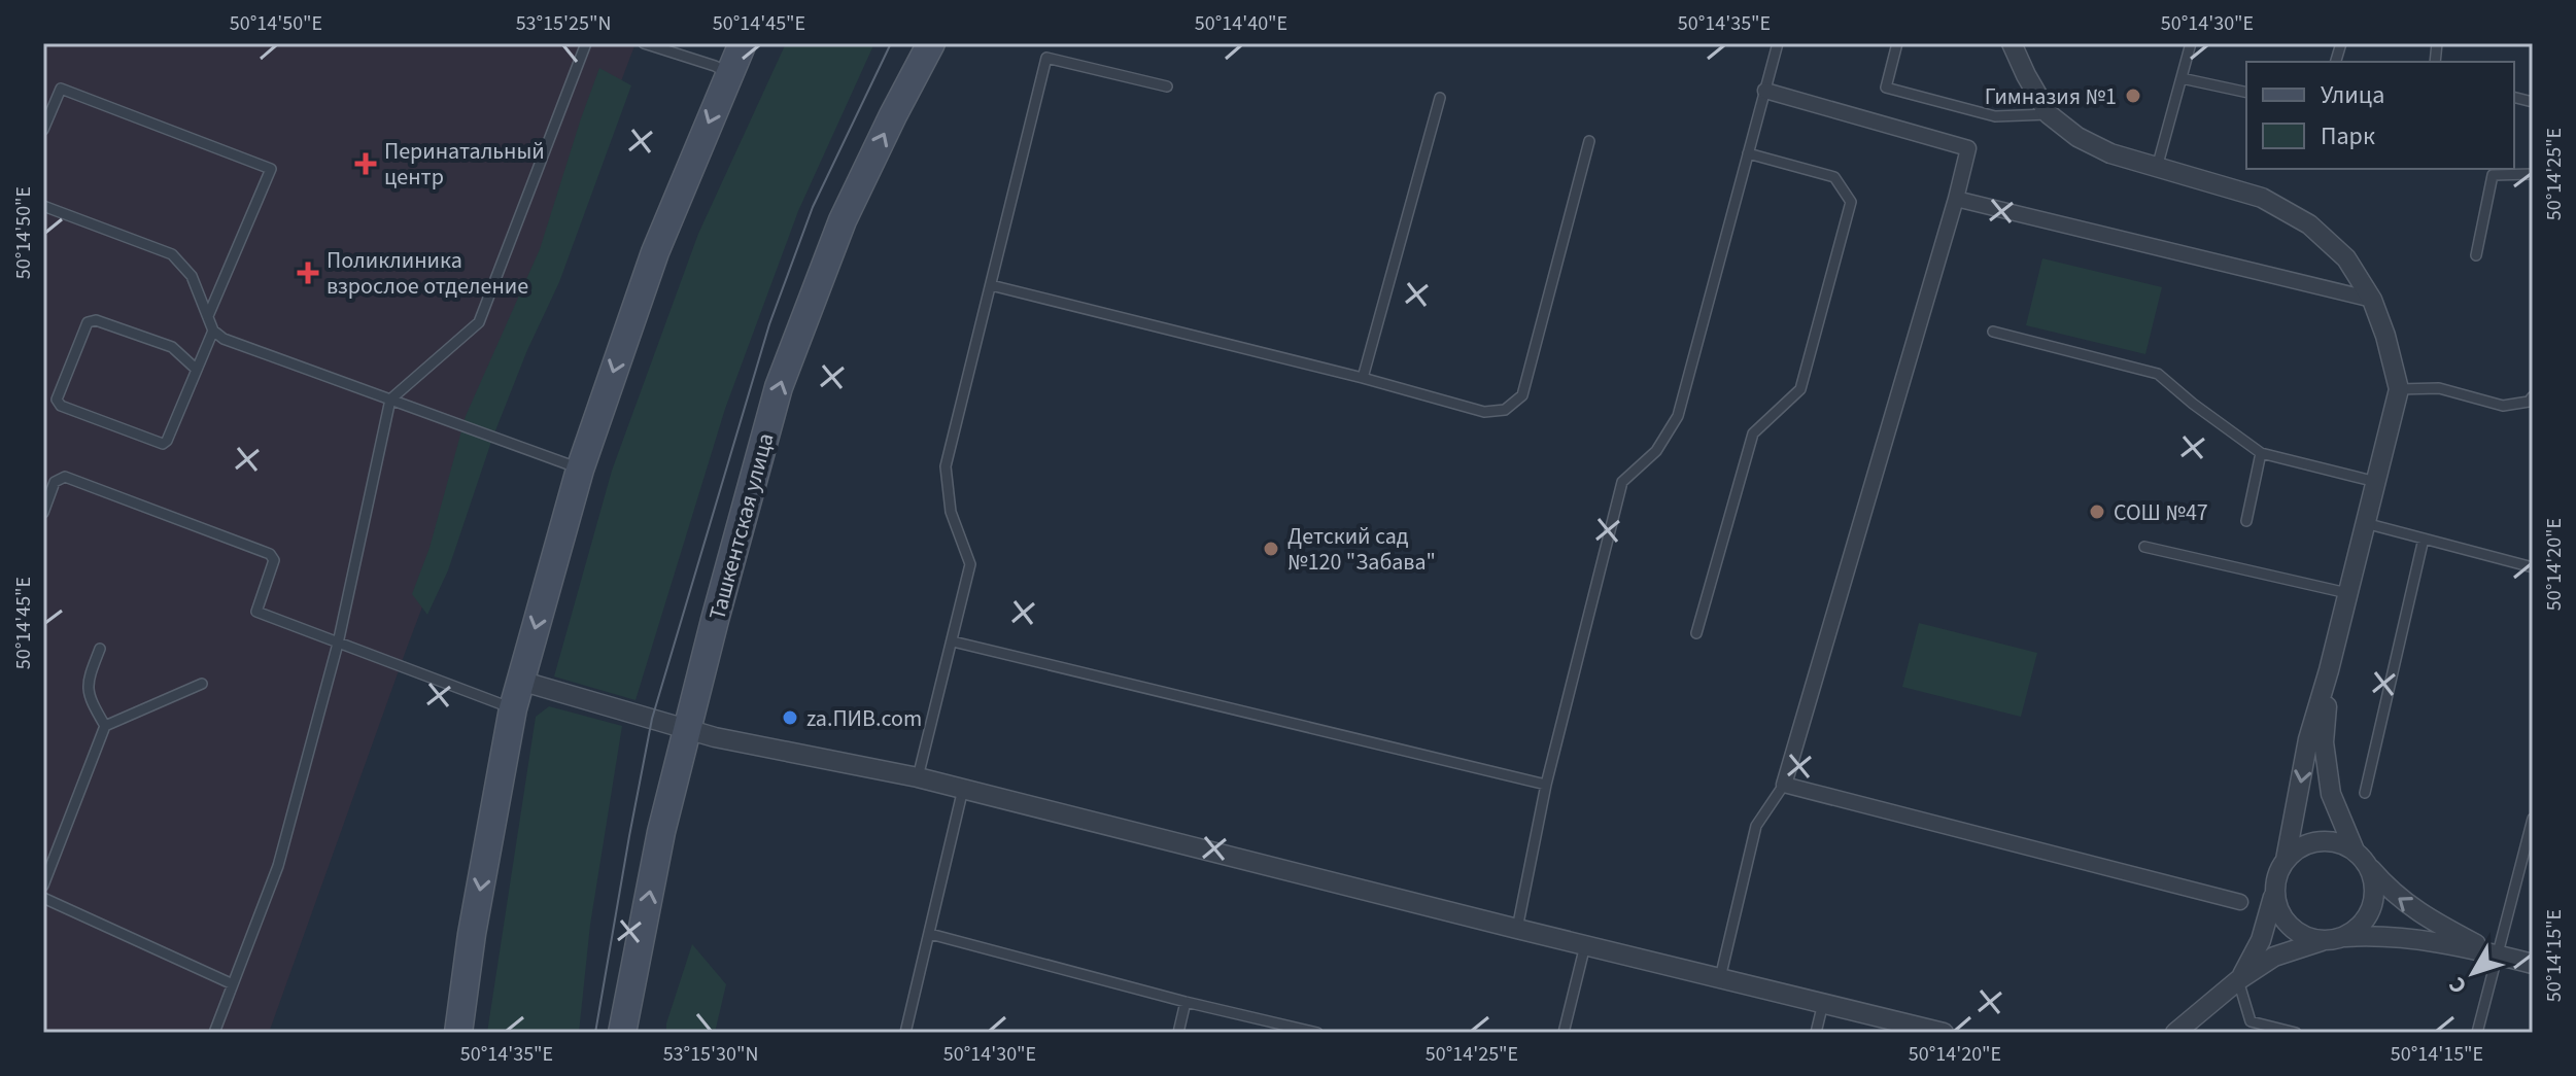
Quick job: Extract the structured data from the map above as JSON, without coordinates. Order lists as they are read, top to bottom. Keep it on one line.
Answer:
{"streets":{"main road":["Ташкентская улица"]},"places":{"other":["Гимназия №1","СОШ №47","Детский сад №120 \"Забава\"","za.ПИВ.com"],"health":["Перинатальный центр","Поликлиника взрослое отделение"]},"legend":["Улица","Парк"],"north":"bottom left","coordinates":["50°14'50\"E","53°15'25\"N","50°14'45\"E","50°14'40\"E","50°14'35\"E","50°14'30\"E","50°14'25\"E","50°14'20\"E","50°14'15\"E","53°15'30\"N"]}
